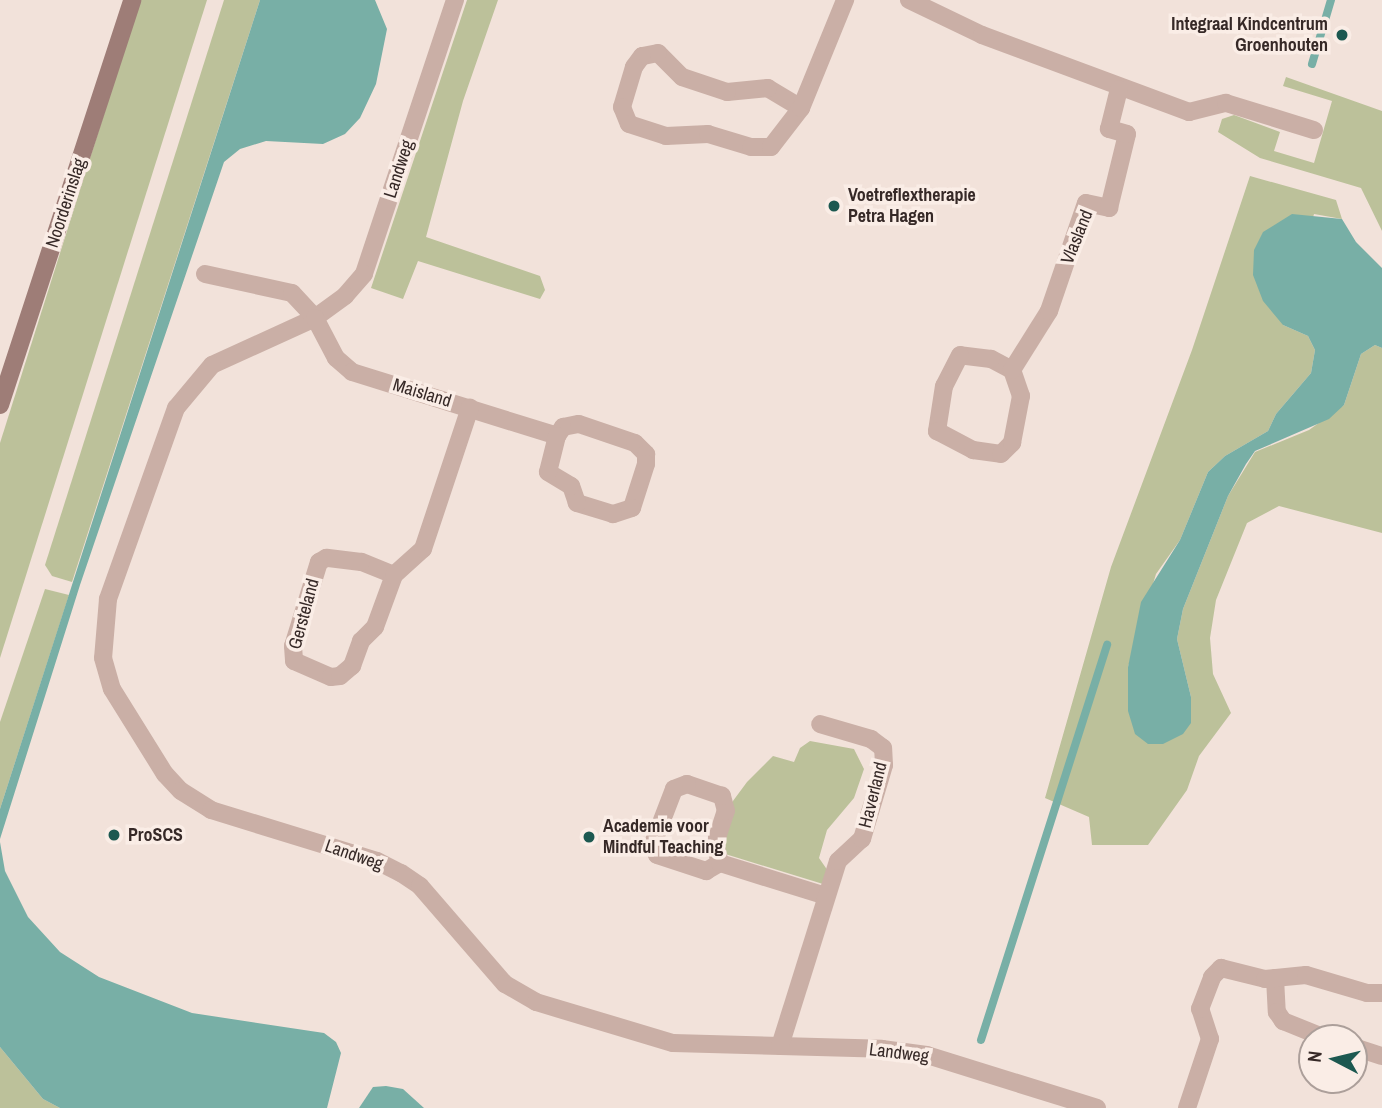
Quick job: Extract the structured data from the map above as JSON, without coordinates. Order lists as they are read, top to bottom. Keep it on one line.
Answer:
{"streets":{"main road":["Noorderinslag"],"street":["Landweg","Vlasland","Maisland","Gersteland","Haverland"]},"crossings":[["Landweg","Maisland"],["Landweg","Haverland"],["Maisland","Gersteland"]],"places":["Integraal Kindcentrum Groenhouten","Voetreflextherapie Petra Hagen","ProSCS","Academie voor Mindful Teaching"],"north":"left"}
